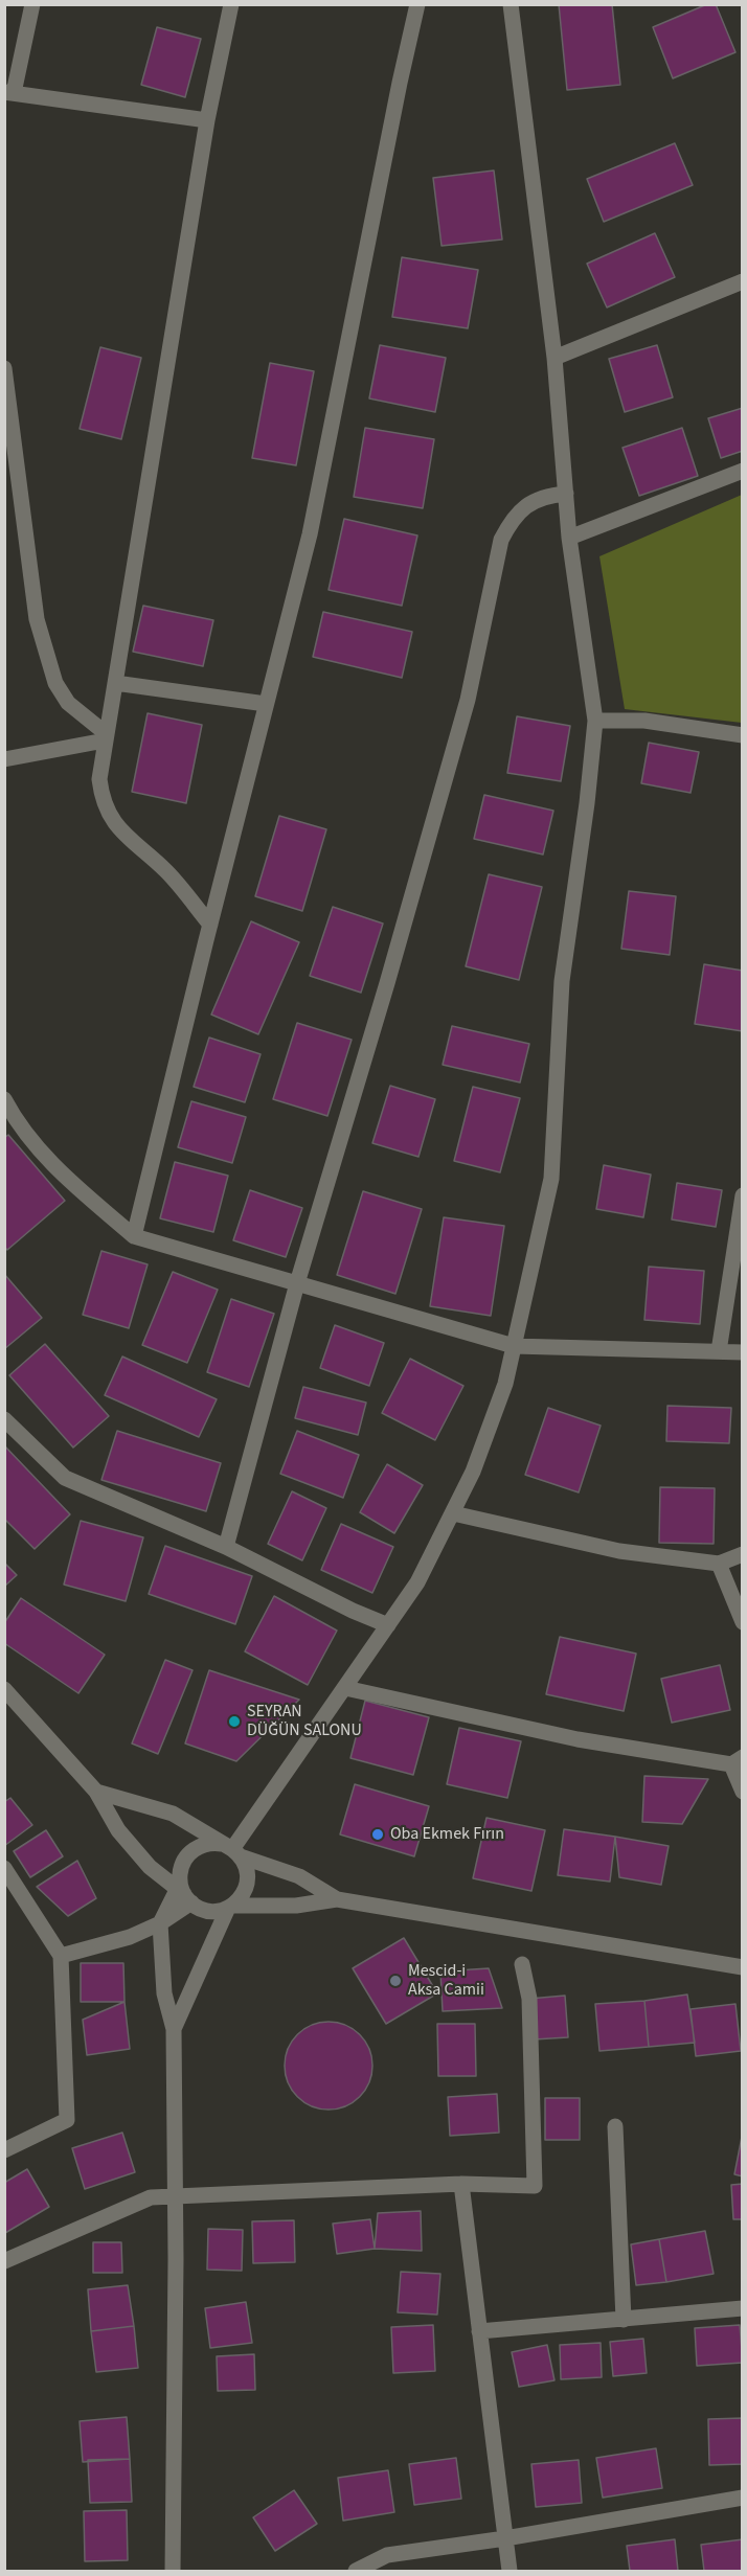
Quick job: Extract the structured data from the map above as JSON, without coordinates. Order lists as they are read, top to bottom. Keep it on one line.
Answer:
{"places":["SEYRAN DÜĞÜN SALONU","Oba Ekmek Fırın","Mescid-i Aksa Camii"]}
